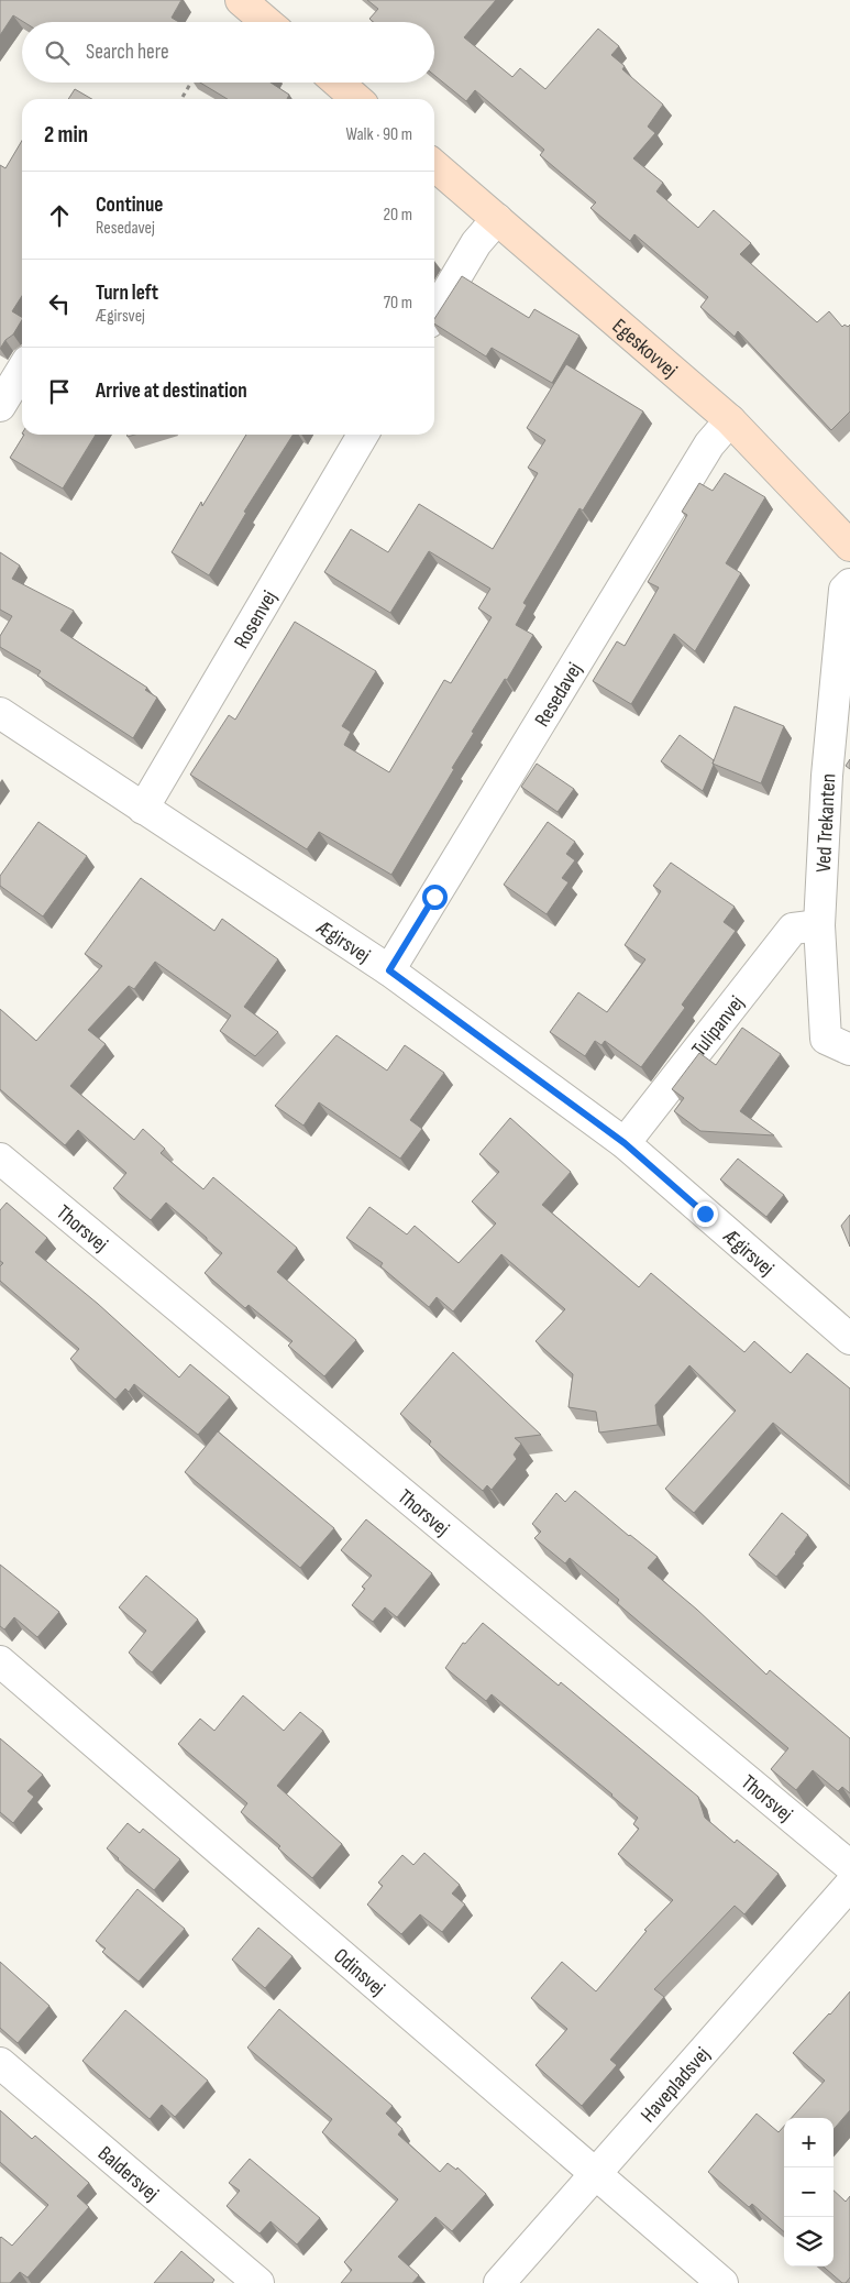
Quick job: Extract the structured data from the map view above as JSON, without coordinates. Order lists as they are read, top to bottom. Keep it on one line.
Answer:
{"streets":{"street":["Egeskovvej","Rosenvej","Resedavej","Ved Trekanten","Ægirsvej","Tulipanvej","Thorsvej","Odinsvej","Havepladsvej","Baldersvej"]},"crossings":[["Egeskovvej","Resedavej"],["Rosenvej","Ægirsvej"],["Resedavej","Ægirsvej"],["Ved Trekanten","Tulipanvej"],["Ægirsvej","Tulipanvej"],["Odinsvej","Havepladsvej"]],"page":{"search":"Search here","heading":["2 min","Walk · 90 m"],"list":[["Continue","Resedavej","20 m"],["Turn left","Ægirsvej","70 m"],"Arrive at destination"],"map_buttons":["+","−"]}}
